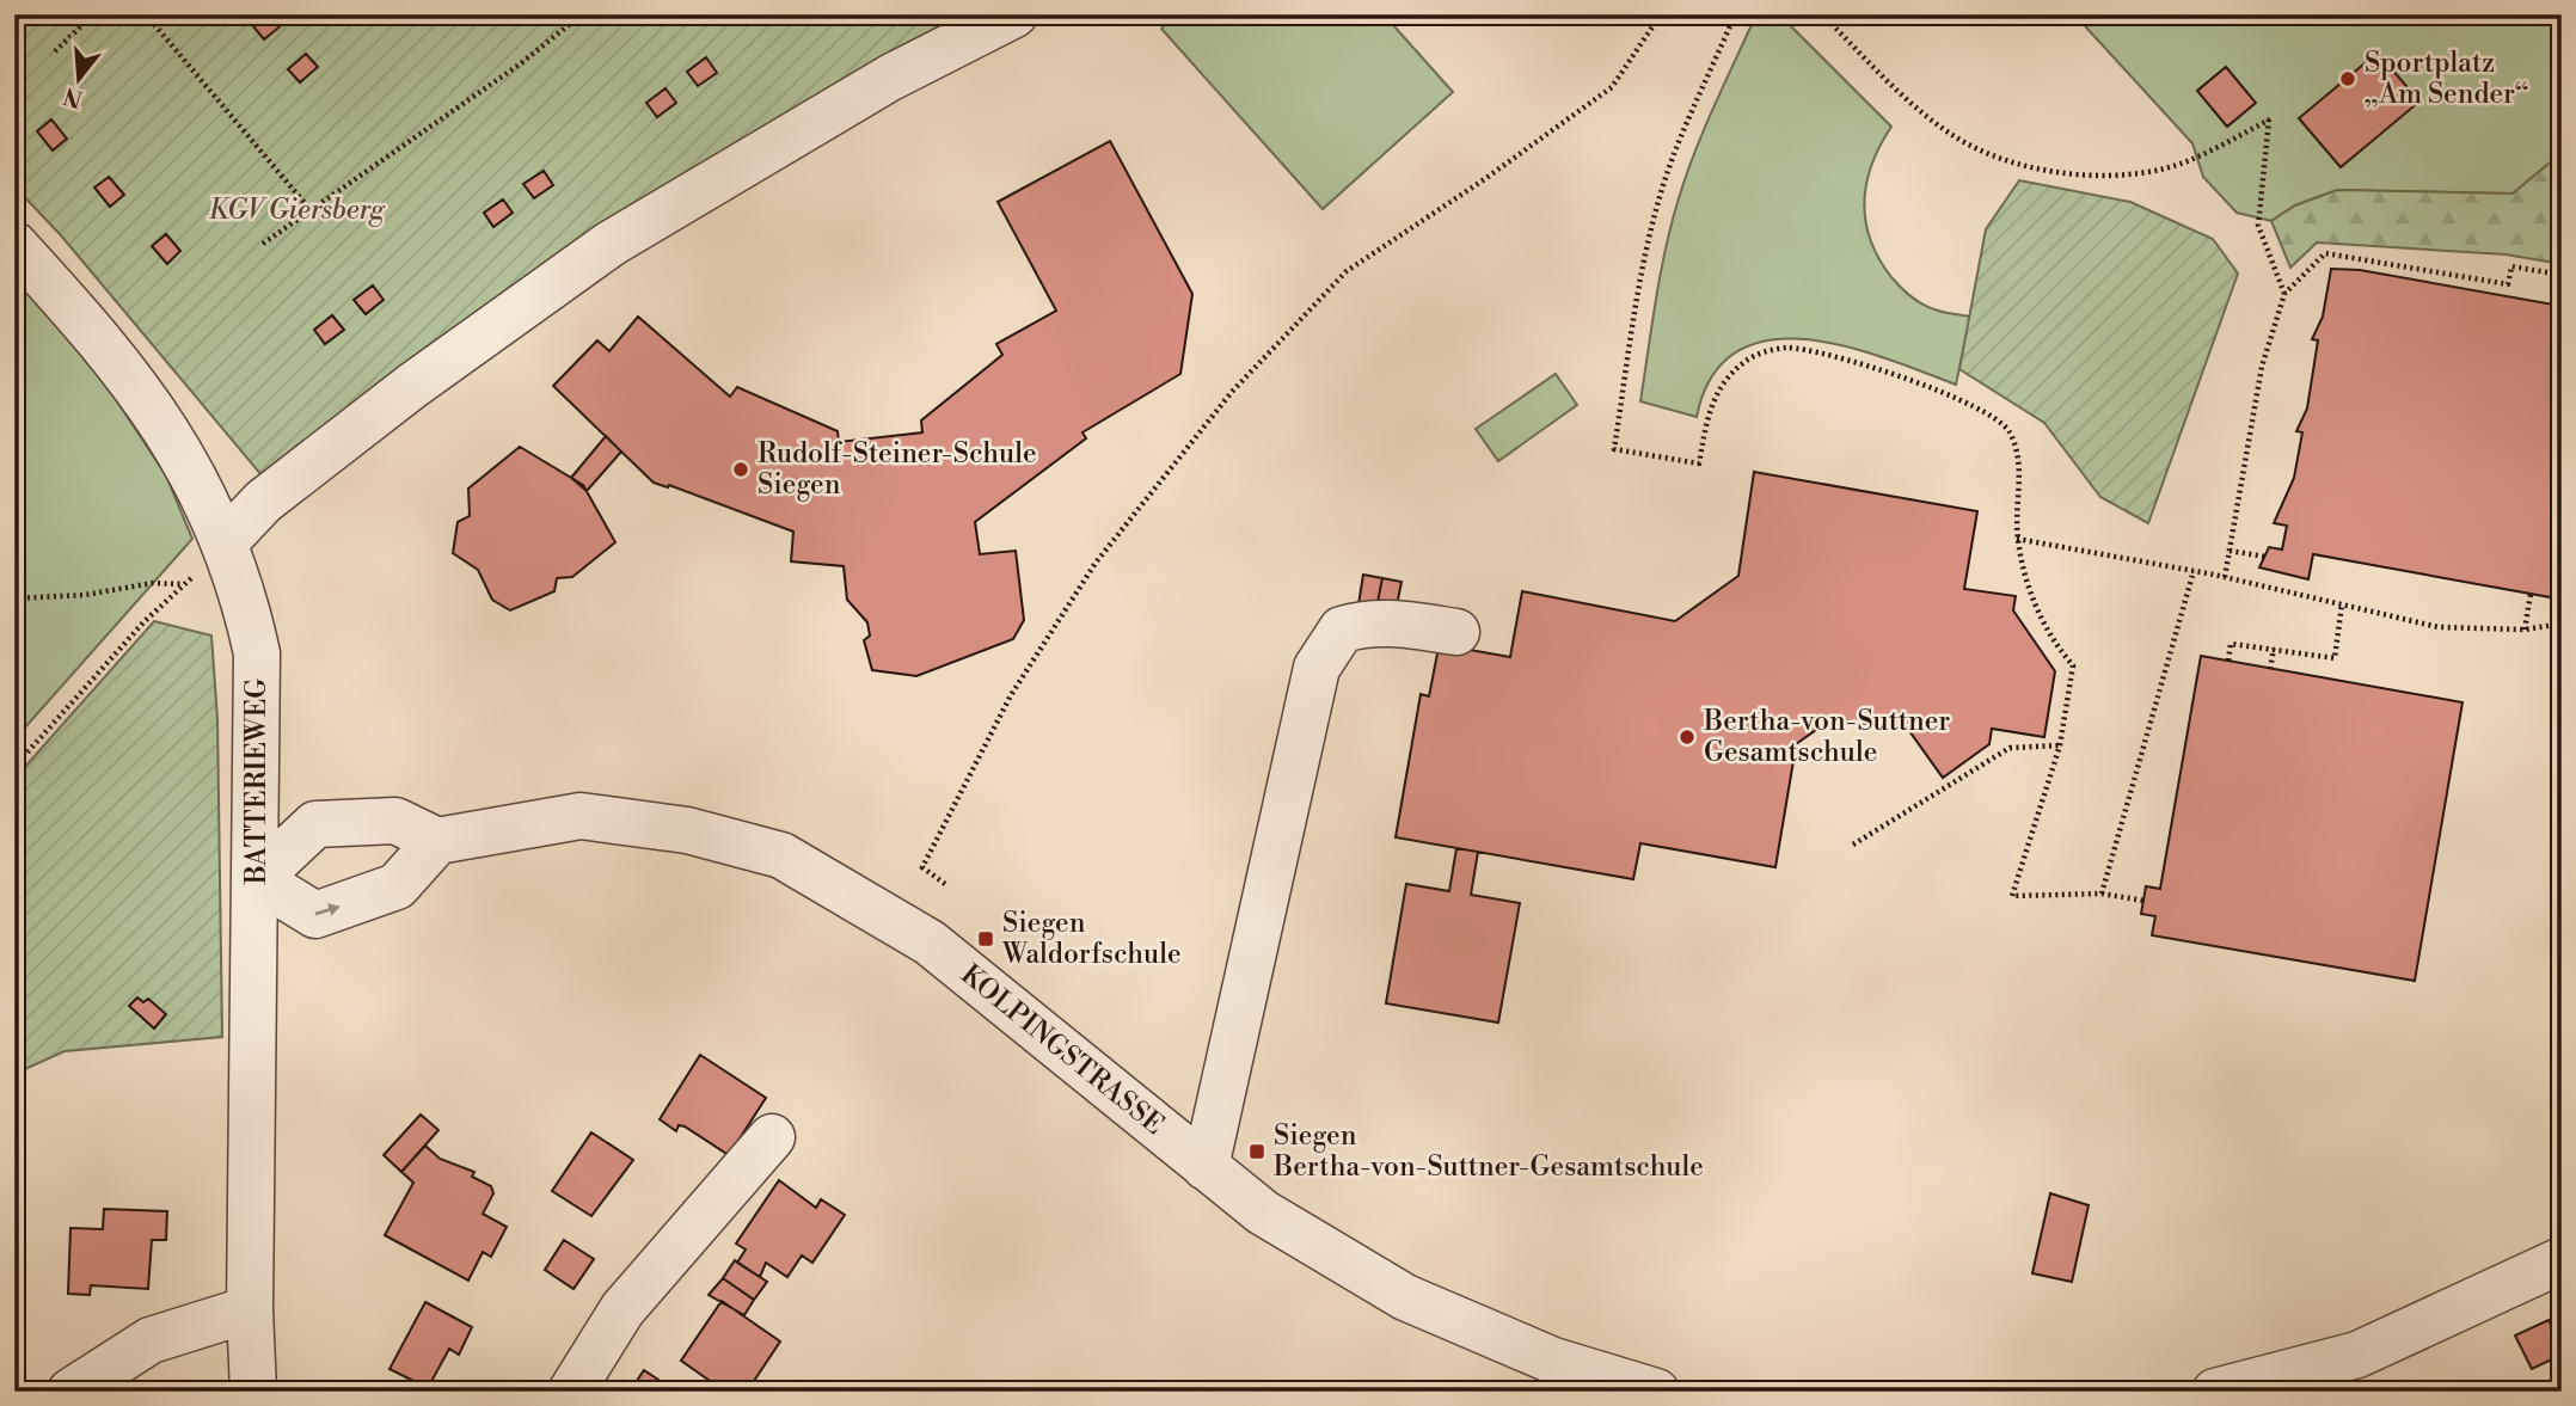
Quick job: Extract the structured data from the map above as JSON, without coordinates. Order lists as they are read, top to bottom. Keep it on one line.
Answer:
{"streets":{"street":["BATTERIEWEG","KOLPINGSTRASSE"]},"parks":["KGV Giersberg"],"places":{"other":["Sportplatz „Am Sender“","Rudolf-Steiner-Schule Siegen","Bertha-von-Suttner Gesamtschule"],"transit":["Siegen Waldorfschule","Siegen Bertha-von-Suttner-Gesamtschule"]},"north":"bottom"}
